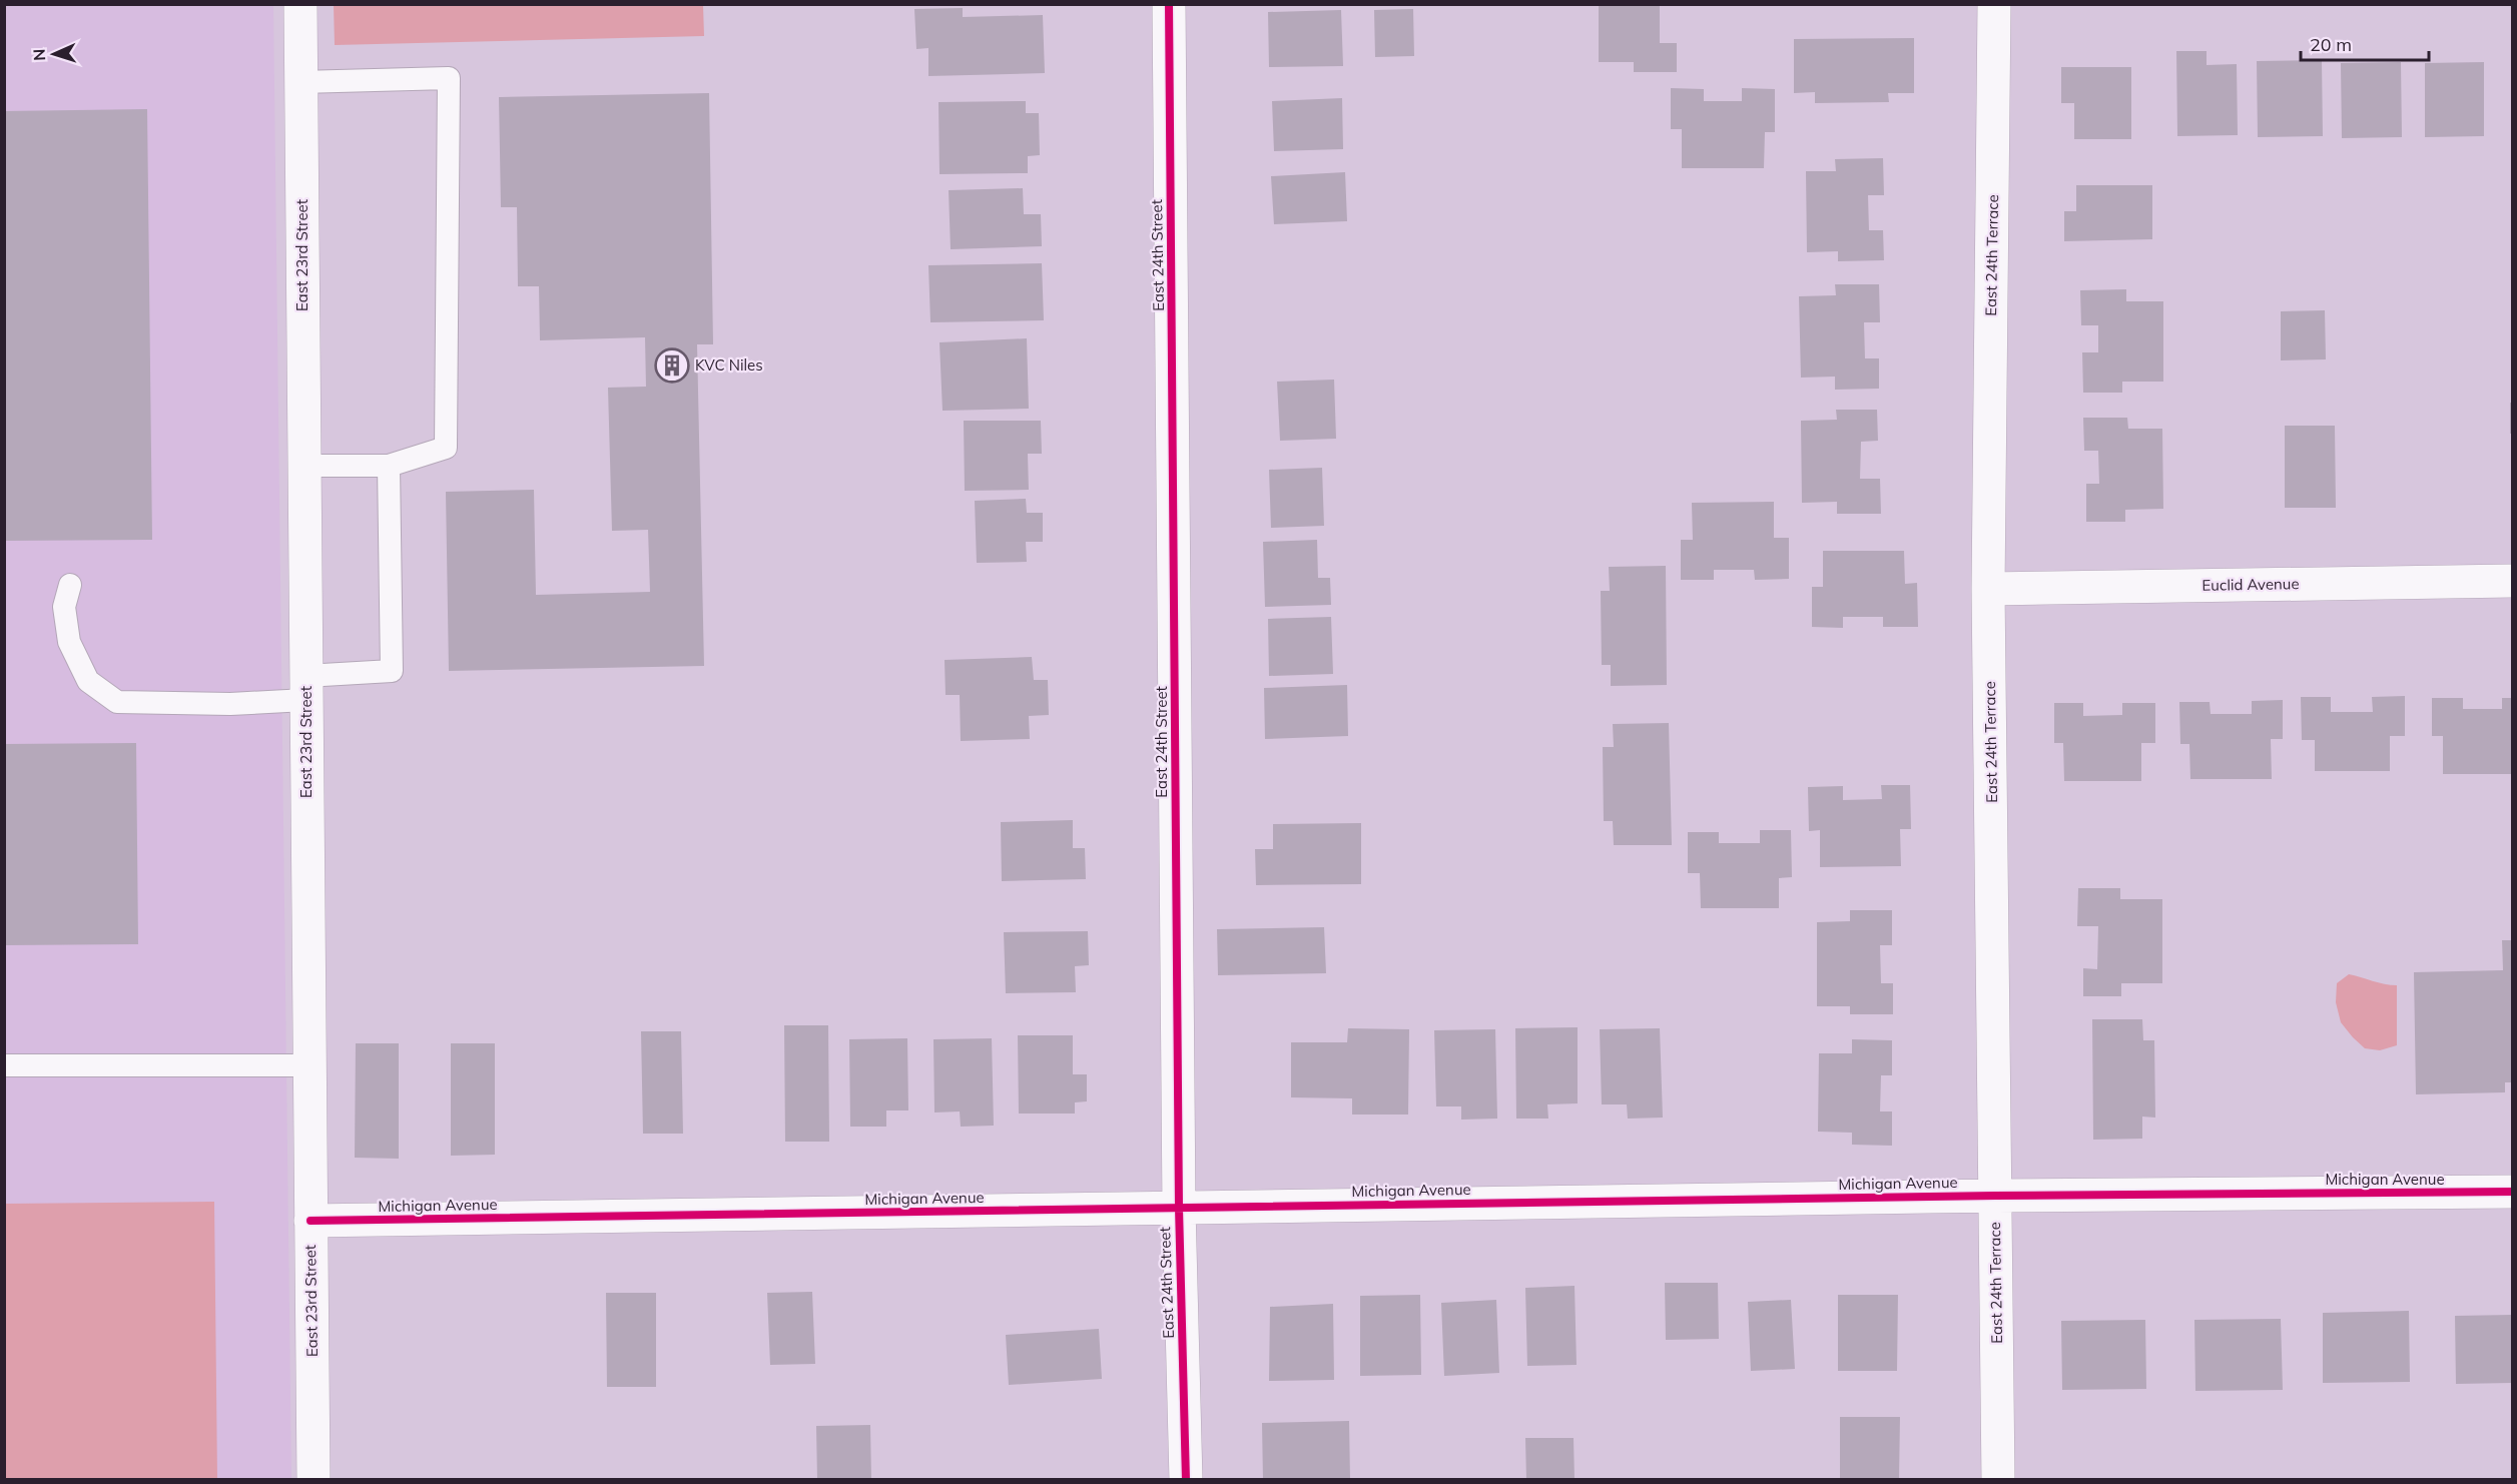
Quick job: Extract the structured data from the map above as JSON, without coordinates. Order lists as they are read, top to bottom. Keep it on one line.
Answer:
{"streets":{"street":["East 23rd Street","East 24th Street","East 24th Terrace","Euclid Avenue","Michigan Avenue"]},"crossings":[["East 23rd Street","Michigan Avenue"],["East 24th Street","Michigan Avenue"],["East 24th Terrace","Euclid Avenue"],["East 24th Terrace","Michigan Avenue"]],"places":{"building":["KVC Niles"]},"scale_bar":"20 m","north":"left"}
